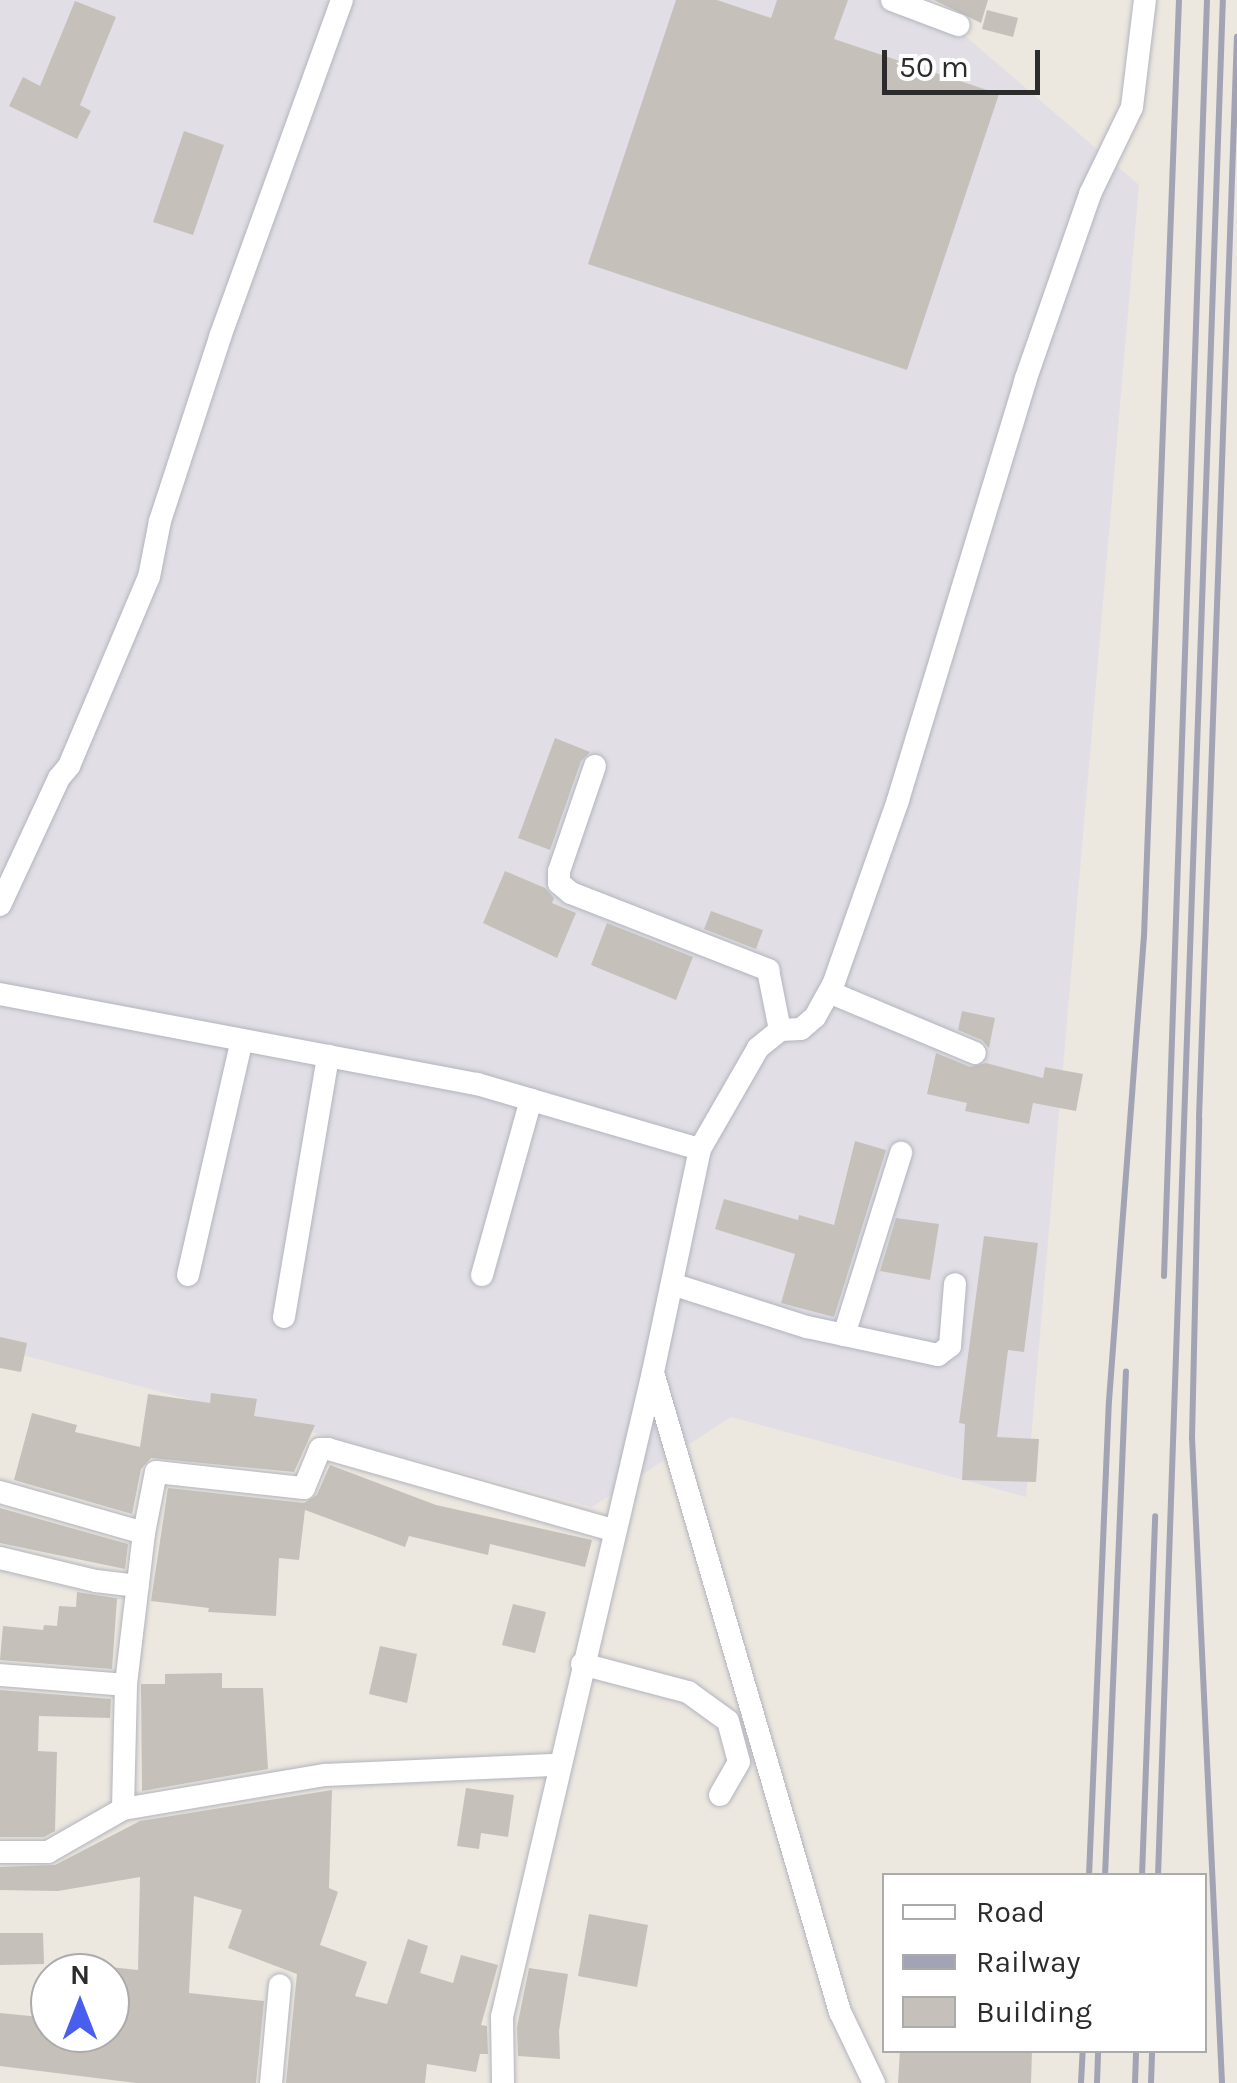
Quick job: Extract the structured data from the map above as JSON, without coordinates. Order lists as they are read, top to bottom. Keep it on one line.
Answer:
{"legend":["Road","Railway","Building"],"scale_bar":"50 m","north":"top"}
